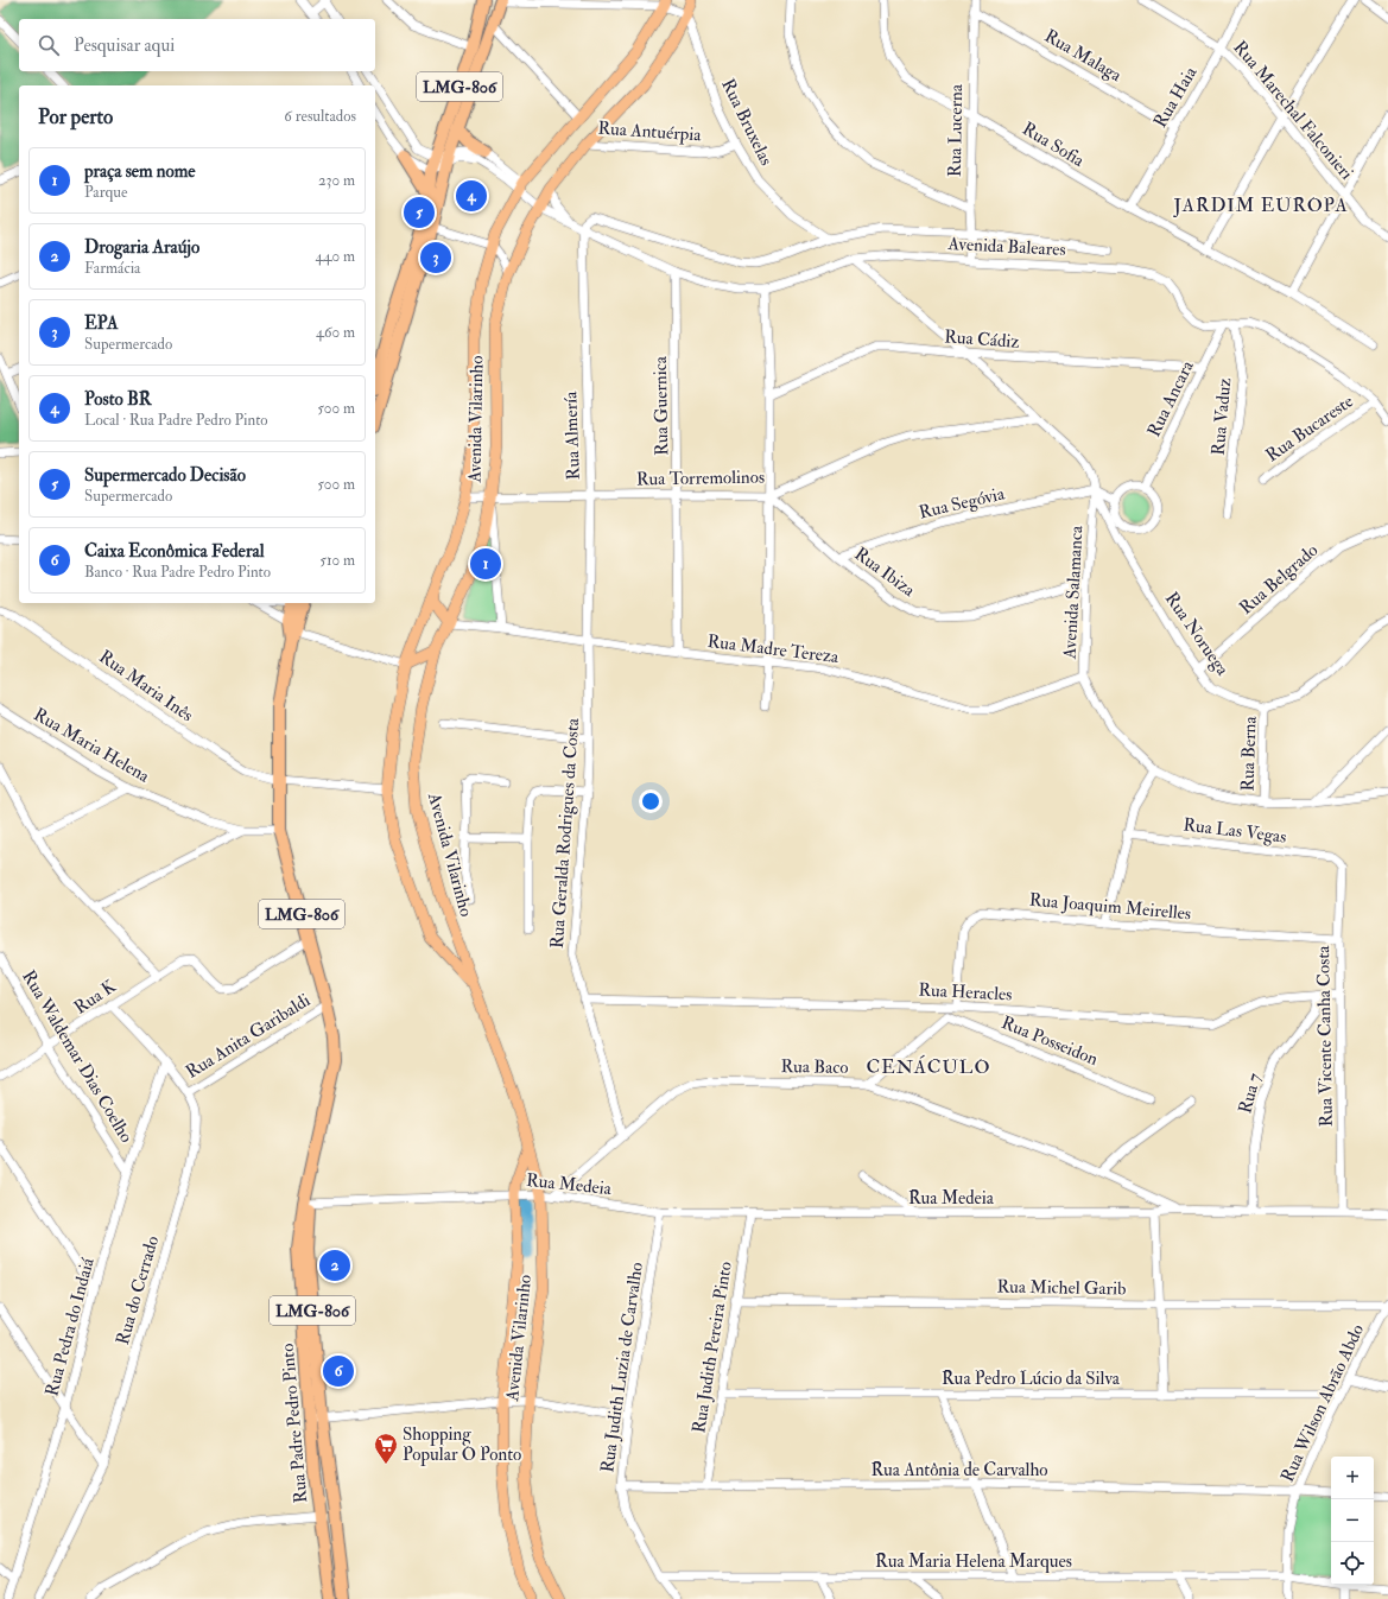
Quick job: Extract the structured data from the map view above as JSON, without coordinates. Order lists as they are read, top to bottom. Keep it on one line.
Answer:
{"streets":{"highway":["LMG-806","Rua Padre Pedro Pinto"],"main road":["Avenida Vilarinho"],"street":["Rua Malaga","Rua Haia","Rua Marechal Falconieri","Rua Bruxelas","Rua Lucerna","Rua Antuérpia","Rua Sofia","Avenida Baleares","Rua Cádiz","Rua Ancara","Rua Guernica","Rua Vaduz","Rua Bucareste","Rua Almería","Rua Torremolinos","Rua Segóvia","Rua Ibiza","Rua Belgrado","Avenida Salamanca","Rua Noruega","Rua Madre Tereza","Rua Maria Inês","Rua Maria Helena","Rua Berna","Rua Las Vegas","Rua Geralda Rodrigues da Costa","Rua Joaquim Meirelles","Rua Heracles","Rua K","Rua Anita Garibaldi","Rua Vicente Canha Costa","Rua Posseidon","Rua Waldemar Dias Coelho","Rua Baco","Rua 7","Rua Medeia","Rua Michel Garib","Rua do Cerrado","Rua Pedra do Indaiá","Rua Judith Pereira Pinto","Rua Judith Luzia de Carvalho","Rua Pedro Lúcio da Silva","Rua Wilson Abrão Abdo","Rua Antônia de Carvalho","Rua Maria Helena Marques"]},"crossings":[["Rua Malaga","Rua Haia"],["Rua Malaga","Rua Lucerna"],["LMG-806","Avenida Baleares"],["Rua Haia","Rua Marechal Falconieri"],["Rua Haia","Rua Sofia"],["Rua Bruxelas","Rua Antuérpia"],["Rua Bruxelas","Avenida Baleares"],["Rua Bruxelas","Avenida Vilarinho"],["Rua Lucerna","Rua Sofia"],["Rua Lucerna","Avenida Baleares"],["Rua Antuérpia","Avenida Vilarinho"],["Avenida Baleares","Rua Ancara"],["Avenida Baleares","Rua Guernica"],["Avenida Baleares","Rua Vaduz"],["Avenida Baleares","Avenida Vilarinho"],["Avenida Baleares","Rua Bucareste"],["Avenida Baleares","Rua Almería"],["Avenida Baleares","Avenida Salamanca"],["Rua Cádiz","Rua Ancara"],["Rua Cádiz","Avenida Salamanca"],["Rua Guernica","Rua Torremolinos"],["Rua Guernica","Rua Madre Tereza"],["Avenida Vilarinho","Rua Torremolinos"],["Avenida Vilarinho","Rua Madre Tereza"],["Avenida Vilarinho","Rua Maria Inês"],["Avenida Vilarinho","Rua Medeia"],["Rua Almería","Rua Torremolinos"],["Rua Almería","Rua Madre Tereza"],["Rua Almería","Rua Geralda Rodrigues da Costa"],["Rua Torremolinos","Rua Ibiza"],["Rua Torremolinos","Avenida Salamanca"],["Rua Segóvia","Rua Ibiza"],["Rua Segóvia","Avenida Salamanca"],["Rua Segóvia","Rua Noruega"],["Rua Ibiza","Avenida Salamanca"],["Rua Belgrado","Rua Noruega"],["Avenida Salamanca","Rua Noruega"],["Avenida Salamanca","Rua Madre Tereza"],["Avenida Salamanca","Rua Berna"],["Rua Noruega","Rua Berna"],["Rua Madre Tereza","Rua Geralda Rodrigues da Costa"],["Rua Maria Inês","Rua Padre Pedro Pinto"],["Rua Maria Helena","Rua Padre Pedro Pinto"],["Rua Las Vegas","Rua Vicente Canha Costa"],["Rua Geralda Rodrigues da Costa","Rua Heracles"],["Rua Geralda Rodrigues da Costa","Rua Baco"],["Rua Joaquim Meirelles","Rua Heracles"],["Rua Joaquim Meirelles","Rua Vicente Canha Costa"],["Rua Heracles","Rua Vicente Canha Costa"],["Rua Heracles","Rua 7"],["Rua K","Rua Waldemar Dias Coelho"],["Rua K","Rua do Cerrado"],["Rua K","Rua Padre Pedro Pinto"],["Rua Anita Garibaldi","Rua do Cerrado"],["Rua Anita Garibaldi","Rua Padre Pedro Pinto"],["Rua Vicente Canha Costa","Rua Medeia"],["Rua Waldemar Dias Coelho","Rua Pedra do Indaiá"],["Rua Baco","Rua Medeia"],["Rua 7","Rua Medeia"],["Rua Medeia","Rua Judith Pereira Pinto"],["Rua Medeia","Rua Judith Luzia de Carvalho"],["Rua Medeia","Rua Padre Pedro Pinto"],["Rua Michel Garib","Rua Judith Pereira Pinto"],["Rua Michel Garib","Rua Wilson Abrão Abdo"],["Rua do Cerrado","Rua Pedra do Indaiá"],["Rua Judith Pereira Pinto","Rua Pedro Lúcio da Silva"],["Rua Judith Pereira Pinto","Rua Antônia de Carvalho"],["Rua Judith Luzia de Carvalho","Rua Antônia de Carvalho"],["Rua Judith Luzia de Carvalho","Rua Maria Helena Marques"],["Rua Pedro Lúcio da Silva","Rua Wilson Abrão Abdo"],["Rua Wilson Abrão Abdo","Rua Antônia de Carvalho"],["Rua Wilson Abrão Abdo","Rua Maria Helena Marques"]],"districts":["JARDIM EUROPA","CENÁCULO"],"places":{"supermarket":["Shopping Popular O Ponto"]},"page":{"search":"Pesquisar aqui","heading":["Por perto","6 resultados"],"list":[{"mark":"1","name":"praça sem nome","note":"Parque","value":"230 m"},{"mark":"2","name":"Drogaria Araújo","note":"Farmácia","value":"440 m"},{"mark":"3","name":"EPA","note":"Supermercado","value":"460 m"},{"mark":"4","name":"Posto BR","note":"Local · Rua Padre Pedro Pinto","value":"500 m"},{"mark":"5","name":"Supermercado Decisão","note":"Supermercado","value":"500 m"},{"mark":"6","name":"Caixa Econômica Federal","note":"Banco · Rua Padre Pedro Pinto","value":"510 m"}],"pins":["4","5","3","1","2","6"],"map_buttons":["+","−"]}}
